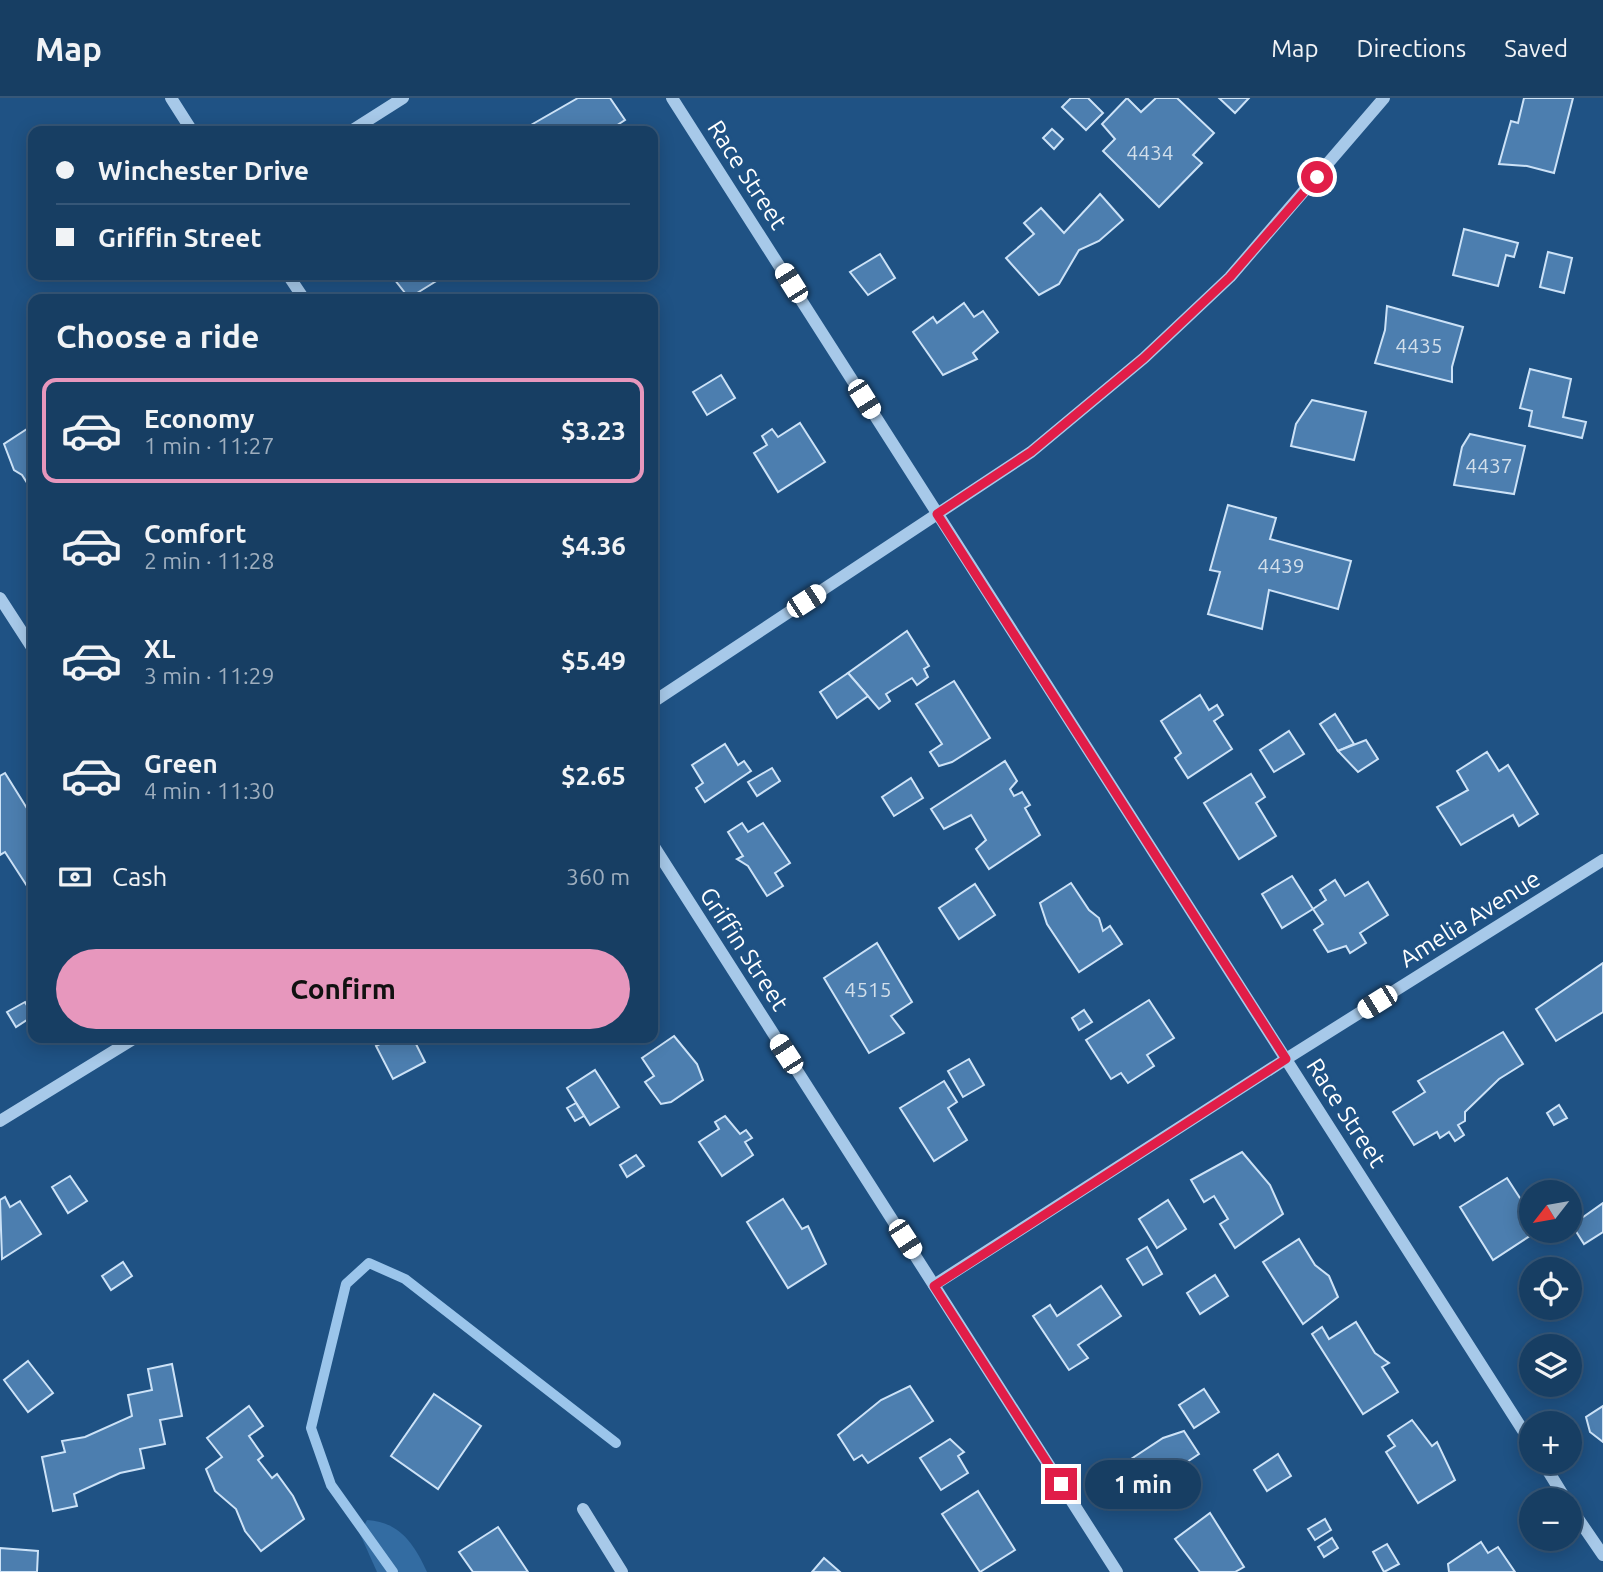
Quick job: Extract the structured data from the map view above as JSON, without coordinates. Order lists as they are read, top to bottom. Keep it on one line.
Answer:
{"streets":{"street":["Race Street","Amelia Avenue","Griffin Street"]},"crossings":[["Race Street","Amelia Avenue"],["Amelia Avenue","Griffin Street"]],"house_numbers":["4434","4435","4437","4439","4515"],"north":"bottom left","page":{"header":"Map","nav":["Map","Directions","Saved"],"banner":["Winchester Drive","Griffin Street"],"heading":"Choose a ride","list":[{"name":"Economy","note":"1 min · 11:27","value":"$3.23"},{"name":"Comfort","note":"2 min · 11:28","value":"$4.36"},{"name":"XL","note":"3 min · 11:29","value":"$5.49"},{"name":"Green","note":"4 min · 11:30","value":"$2.65"}],"pay":["Cash","360 m"],"buttons":"Confirm","map_buttons":["+","−"],"bubble":"1 min"}}
